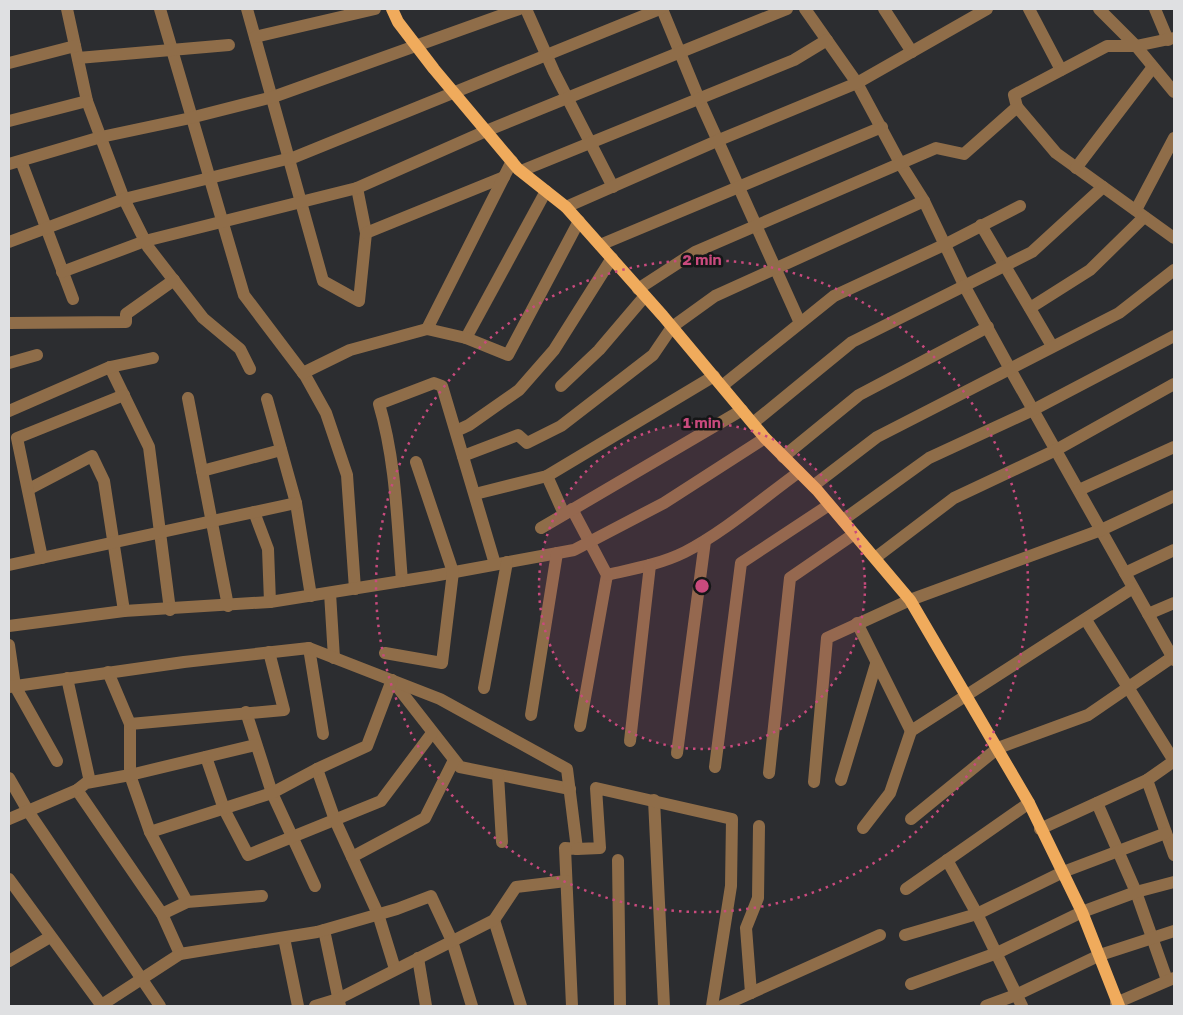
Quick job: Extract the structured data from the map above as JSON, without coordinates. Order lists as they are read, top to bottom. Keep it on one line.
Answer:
{"rings":["2 min","1 min"]}
